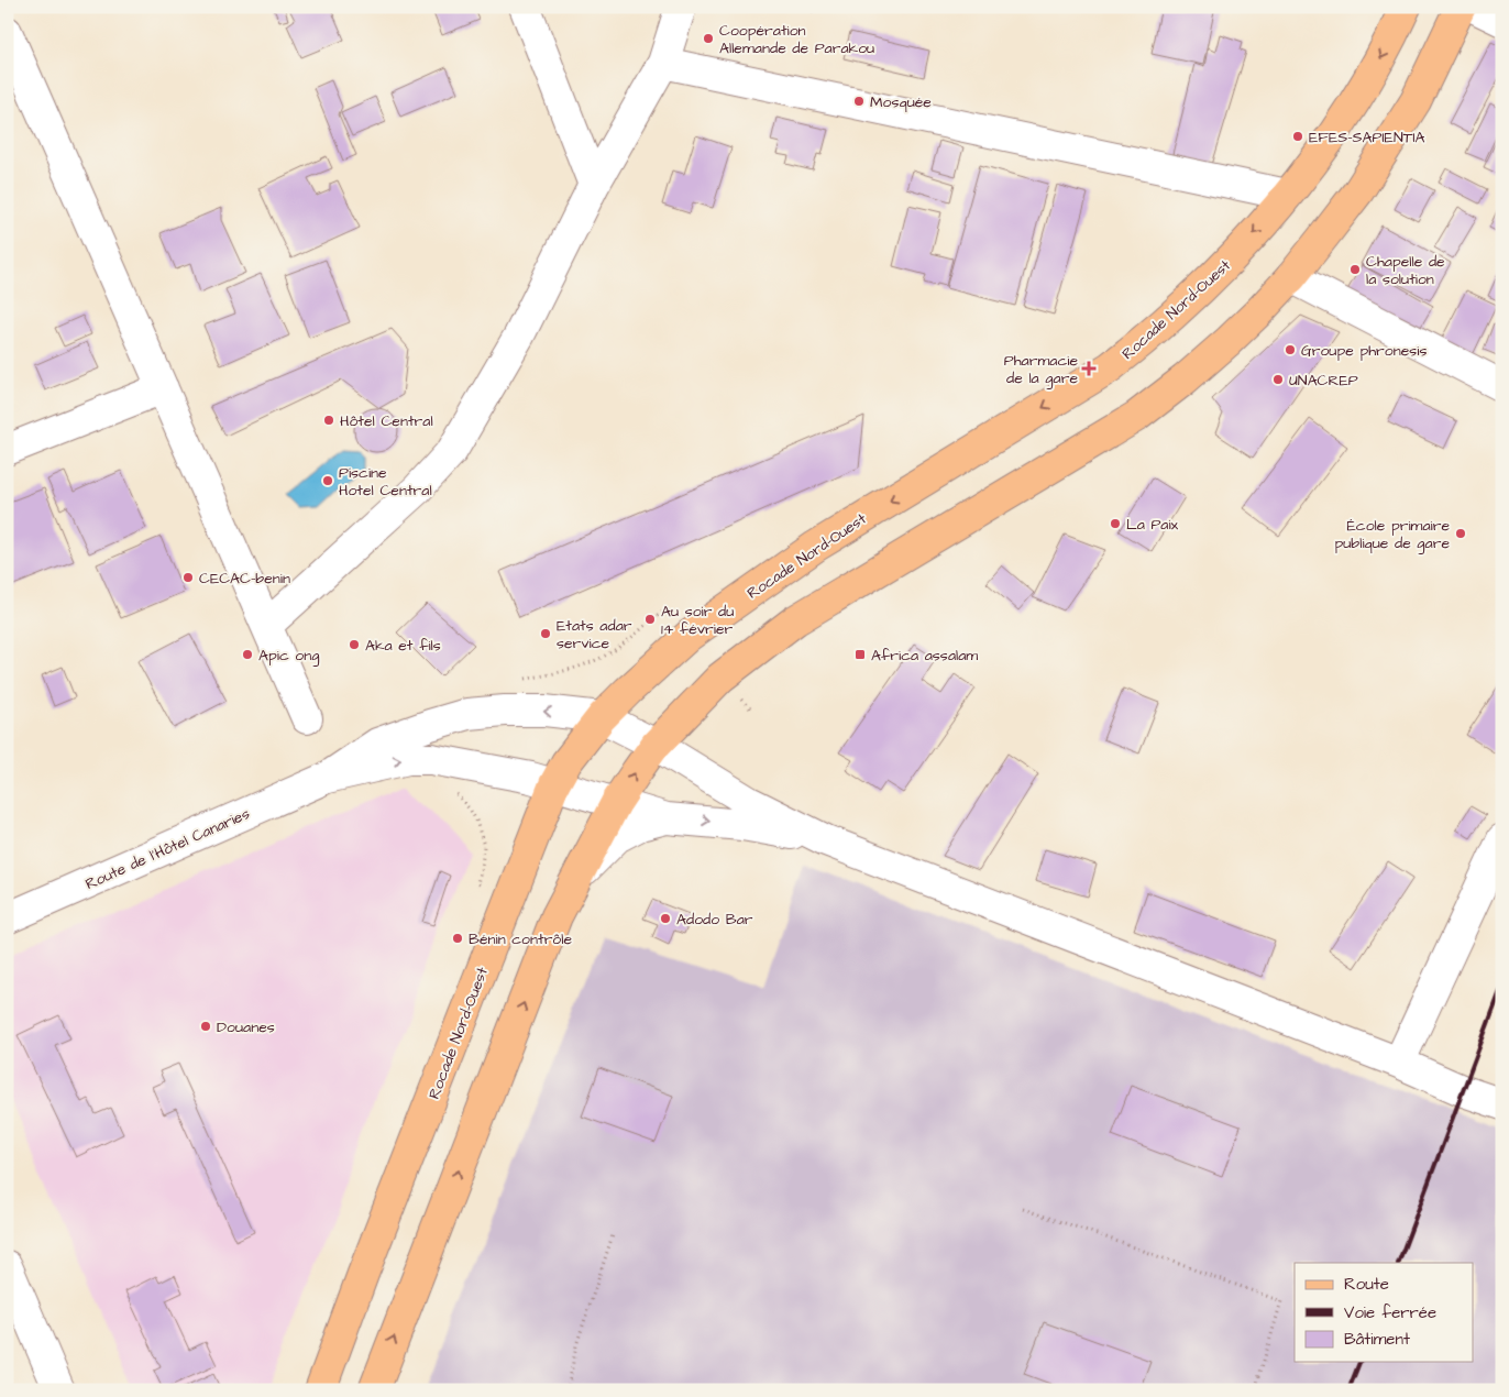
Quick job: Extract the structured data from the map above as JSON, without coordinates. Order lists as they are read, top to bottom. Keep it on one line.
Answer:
{"streets":{"main road":["Rocade Nord-Ouest"],"street":["Route de l'Hôtel Canaries"]},"crossings":[["Rocade Nord-Ouest","Route de l'Hôtel Canaries"]],"places":{"other":["Coopération Allemande de Parakou","Mosquée","EFES-SAPIENTIA","Chapelle de la solution","Groupe phronesis","UNACREP","Hôtel Central","Piscine Hotel Central","La Paix","École primaire publique de gare","CECAC-benin","Au soir du 14 février","Etats adar service","Aka et fils","Apic ong","Adodo Bar","Bénin contrôle","Douanes"],"health":["Pharmacie de la gare"],"transit":["Africa assalam"]},"legend":["Route","Voie ferrée","Bâtiment"]}
